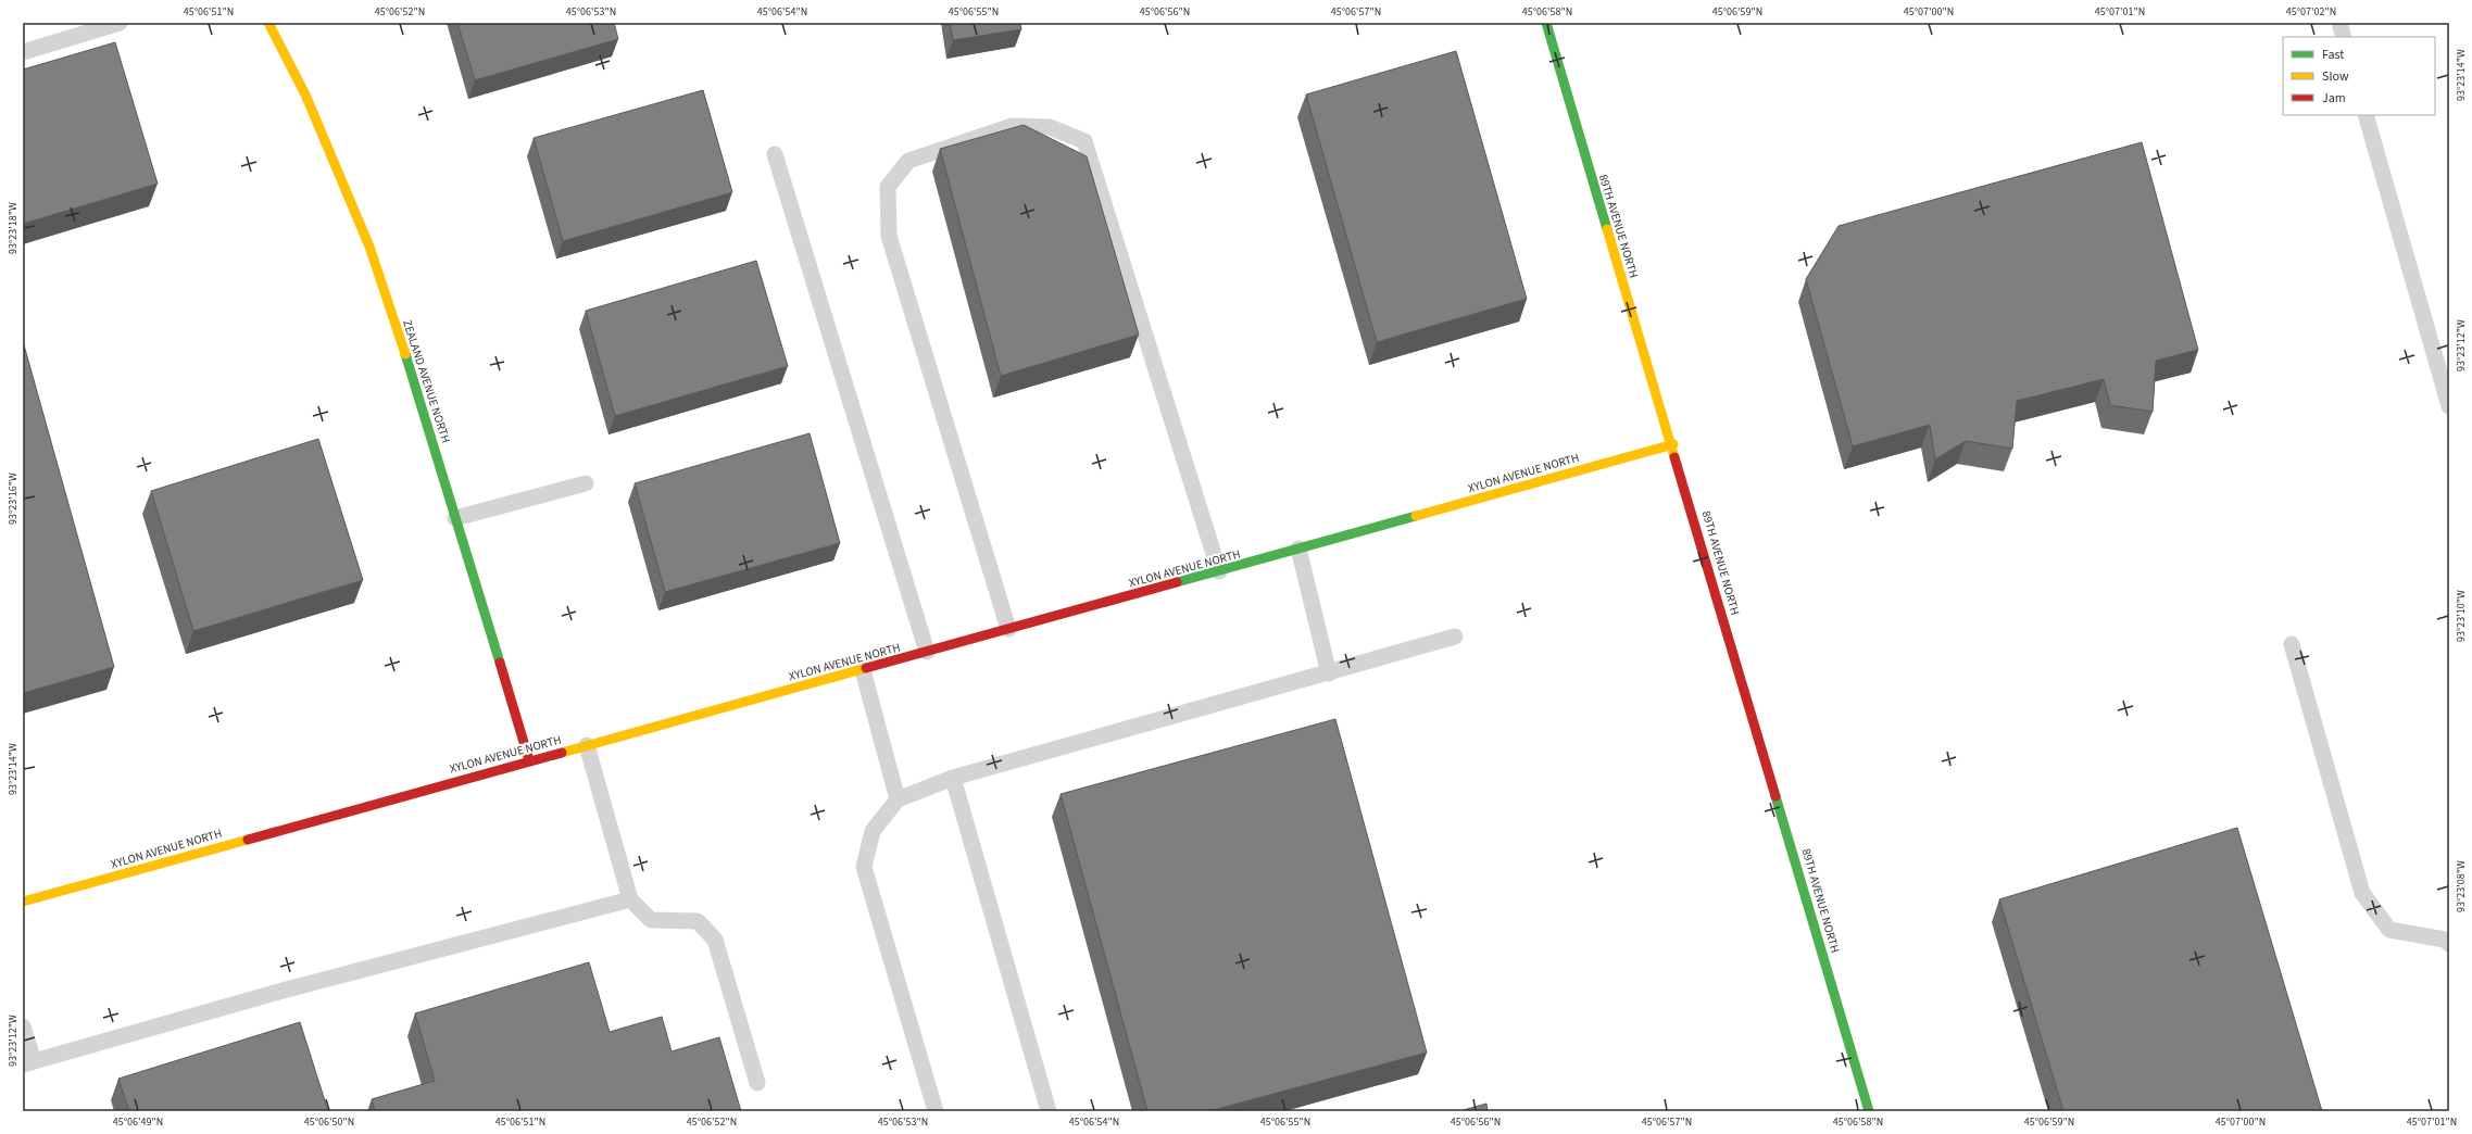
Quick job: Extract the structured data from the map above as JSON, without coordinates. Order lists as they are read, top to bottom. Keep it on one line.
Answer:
{"streets":{"street":["89TH AVENUE NORTH","ZEALAND AVENUE NORTH","XYLON AVENUE NORTH"]},"crossings":[["89TH AVENUE NORTH","XYLON AVENUE NORTH"],["ZEALAND AVENUE NORTH","XYLON AVENUE NORTH"]],"legend":["Fast","Slow","Jam"],"coordinates":["45°06'51\"N","45°06'52\"N","45°06'53\"N","45°06'54\"N","45°06'55\"N","45°06'56\"N","45°06'57\"N","45°06'58\"N","45°06'59\"N","45°07'00\"N","45°07'01\"N","45°07'02\"N","93°23'14\"W","93°23'18\"W","93°23'12\"W","93°23'16\"W","93°23'10\"W","93°23'08\"W","45°06'49\"N","45°06'50\"N"]}
